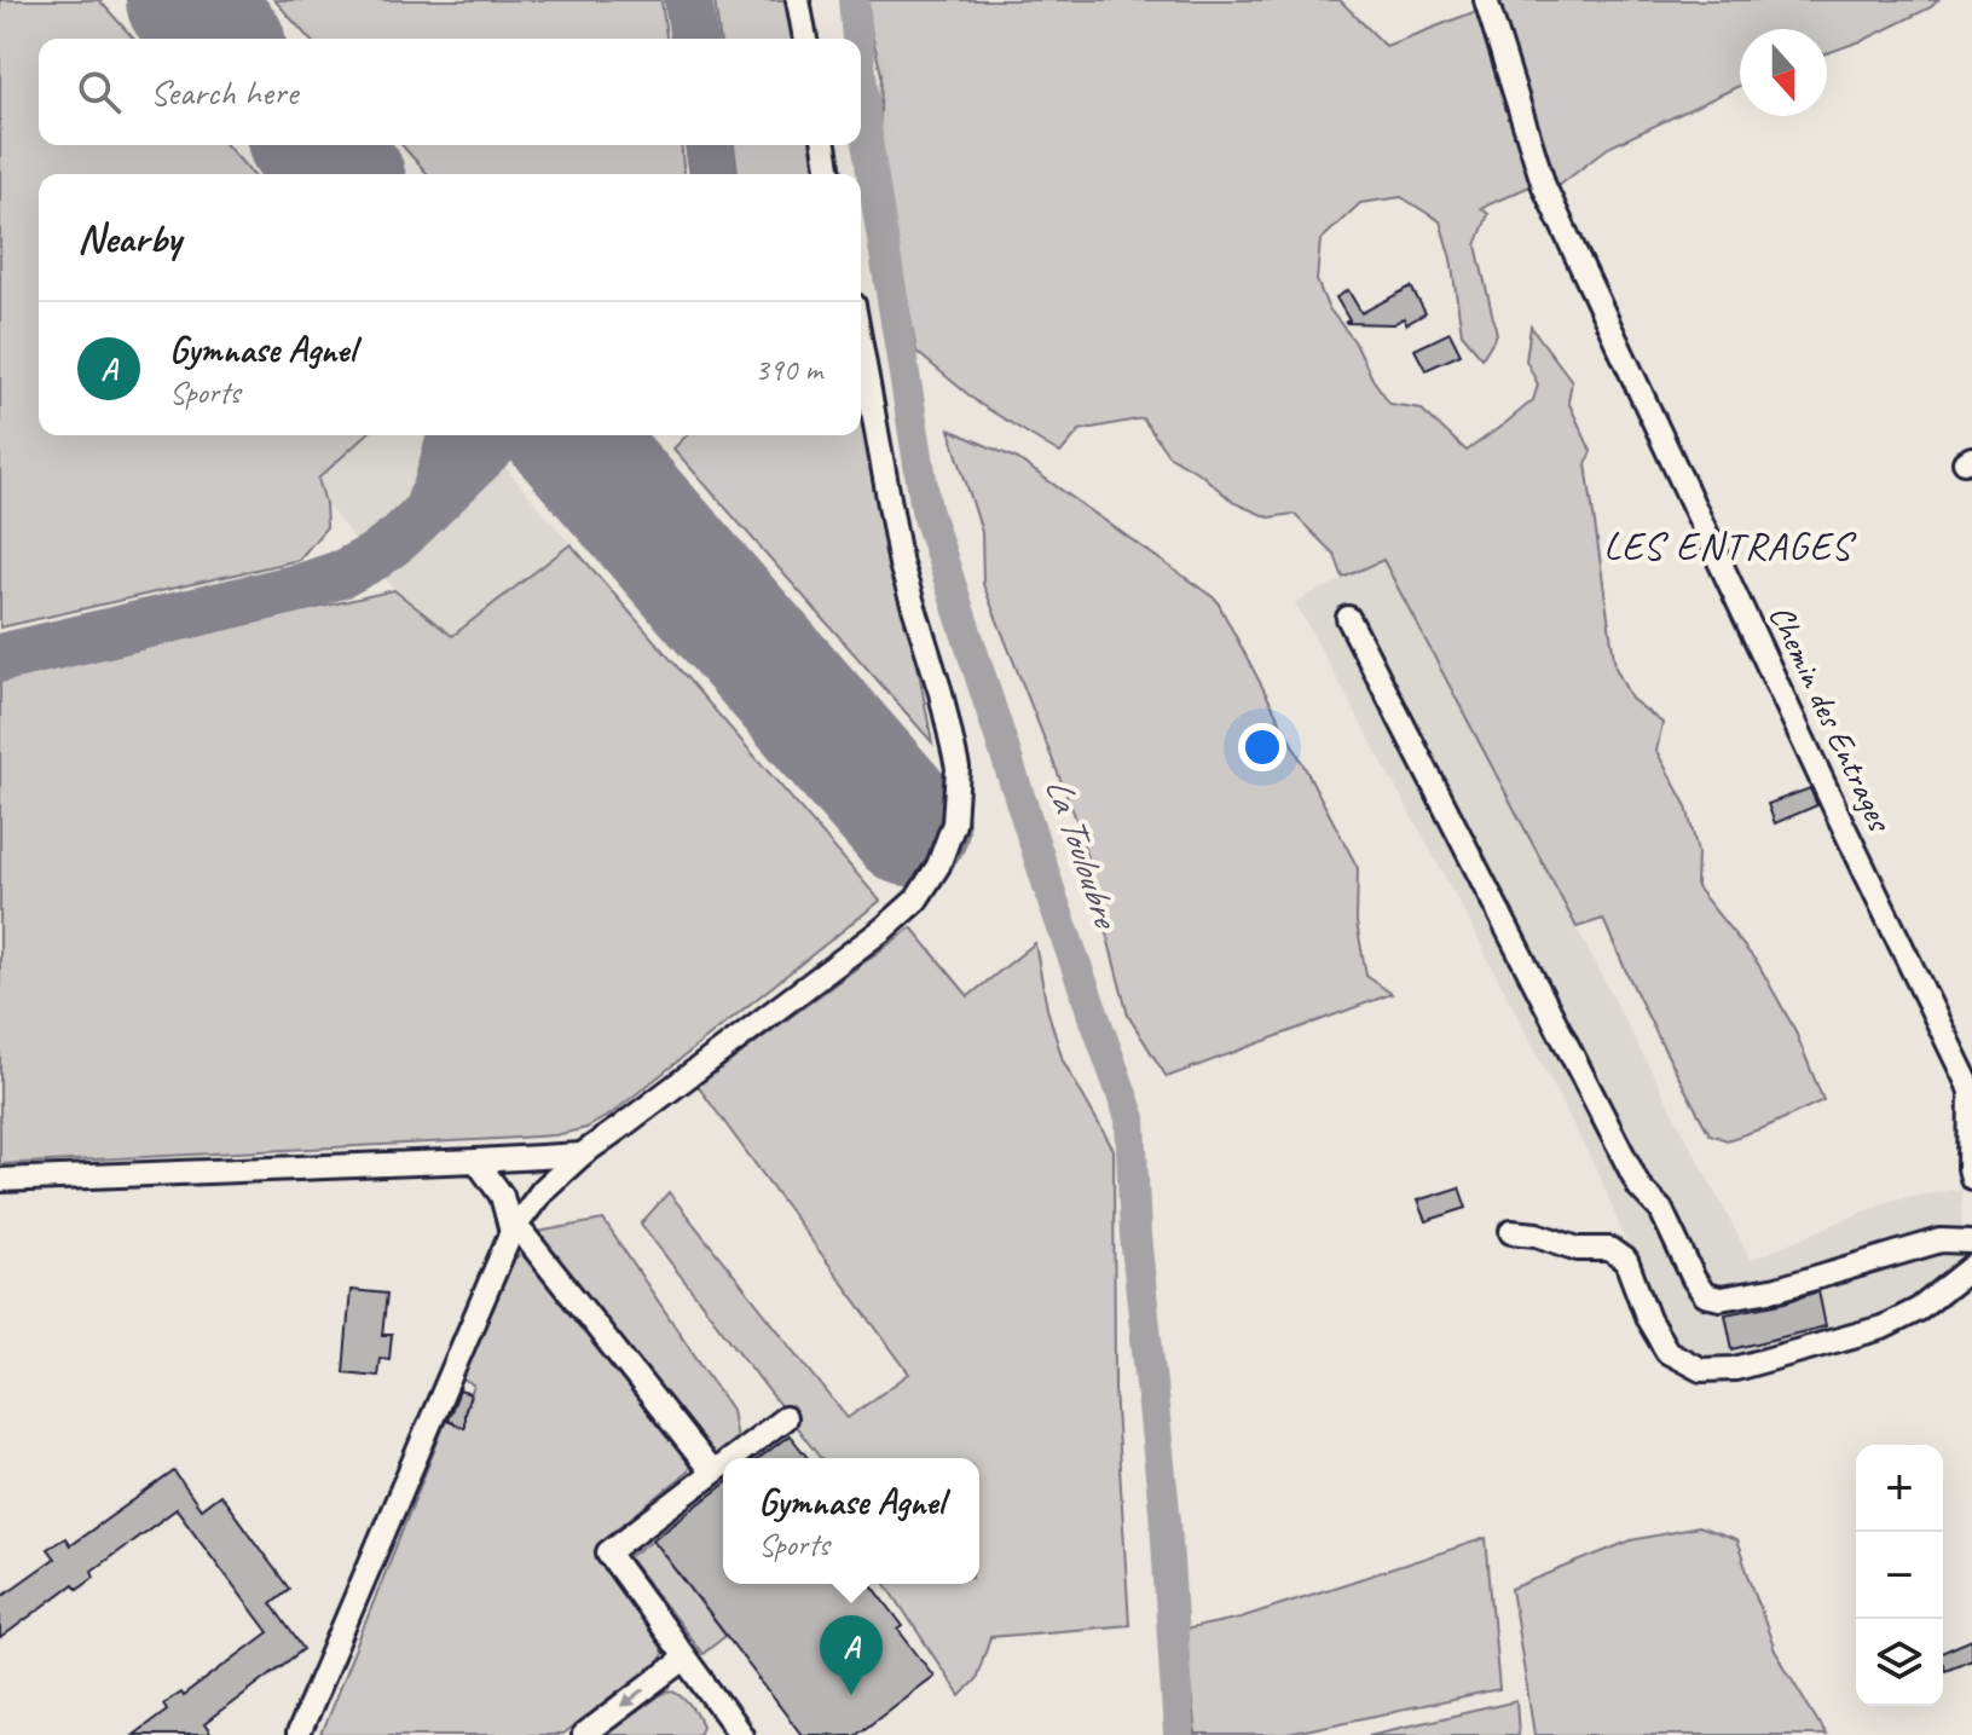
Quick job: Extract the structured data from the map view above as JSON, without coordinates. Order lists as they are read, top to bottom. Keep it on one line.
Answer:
{"streets":{"street":["Chemin des Entrages"]},"districts":["LES ENTRAGES"],"water":["La Touloubre"],"north":"bottom","page":{"search":"Search here","heading":"Nearby","list":[{"mark":"A","name":"Gymnase Agnel","note":"Sports","value":"390 m"}],"map_buttons":["+","−"],"popup":["Gymnase Agnel","Sports"],"pins":"A"}}
